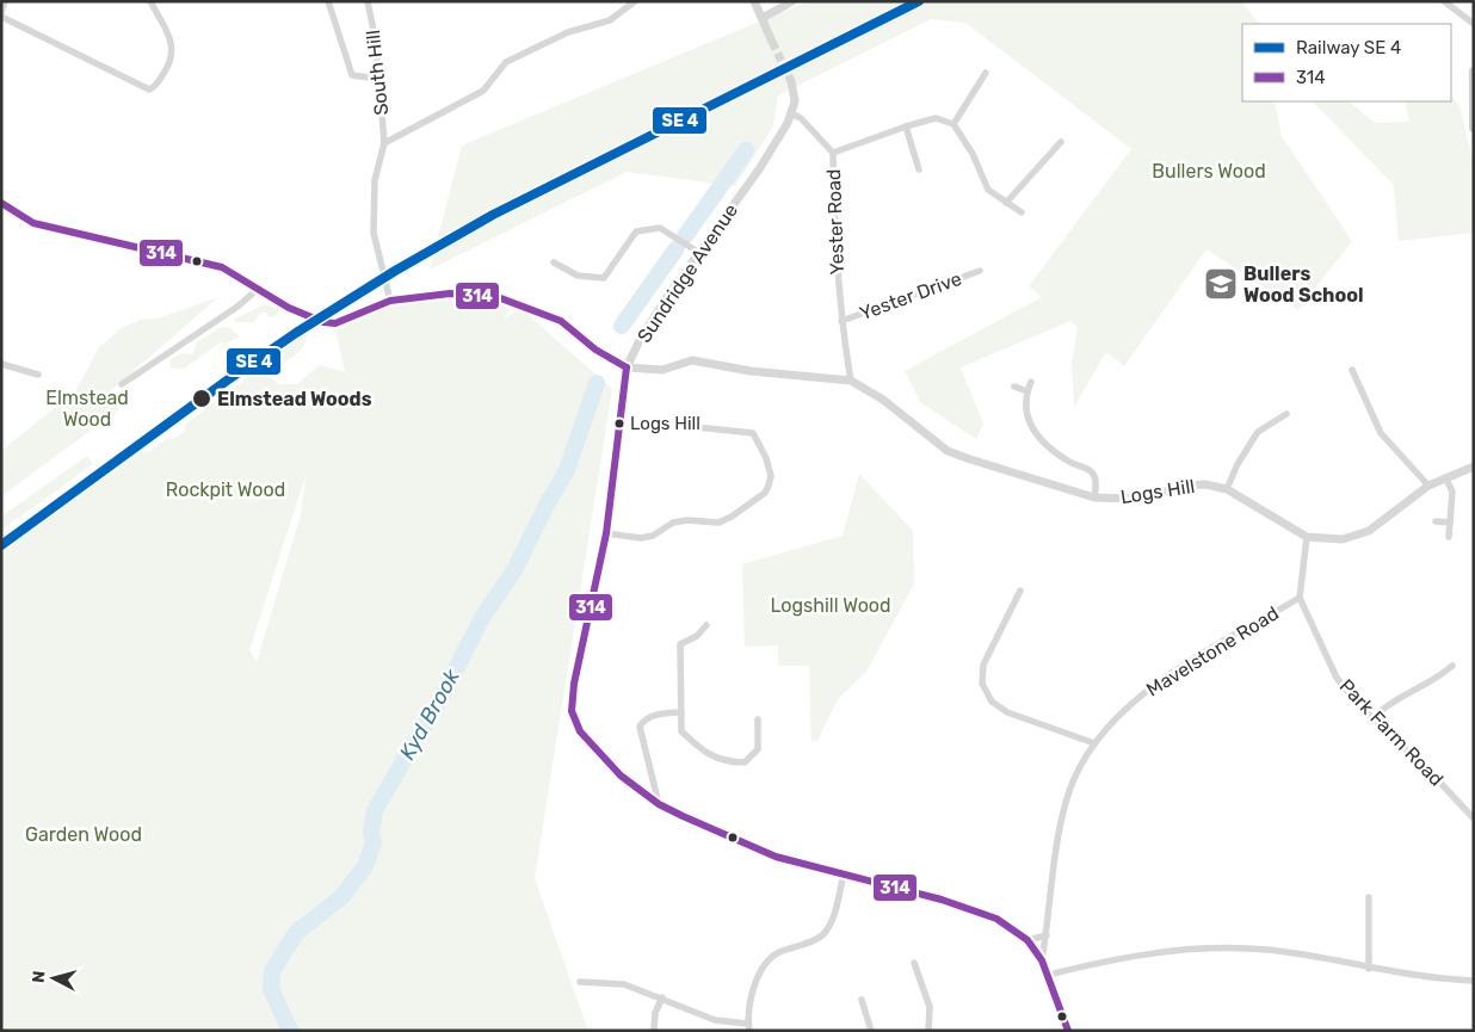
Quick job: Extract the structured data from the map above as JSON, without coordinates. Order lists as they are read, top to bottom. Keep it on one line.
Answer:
{"streets":{"street":["South Hill","Yester Road","Sundridge Avenue","Yester Drive","Logs Hill","Mavelstone Road","Park Farm Road"]},"crossings":[["Yester Road","Sundridge Avenue"],["Yester Road","Yester Drive"],["Yester Road","Logs Hill"],["Sundridge Avenue","Logs Hill"],["Sundridge Avenue","Mavelstone Road"],["Mavelstone Road","Park Farm Road"]],"water":["Kyd Brook"],"parks":["Bullers Wood","Elmstead Wood","Rockpit Wood","Logshill Wood","Garden Wood"],"places":{"school or university":["Bullers Wood School"],"other":["Elmstead Woods","Logs Hill"]},"lines":["transit line 314"],"legend":["Railway SE 4","314"],"north":"left"}
